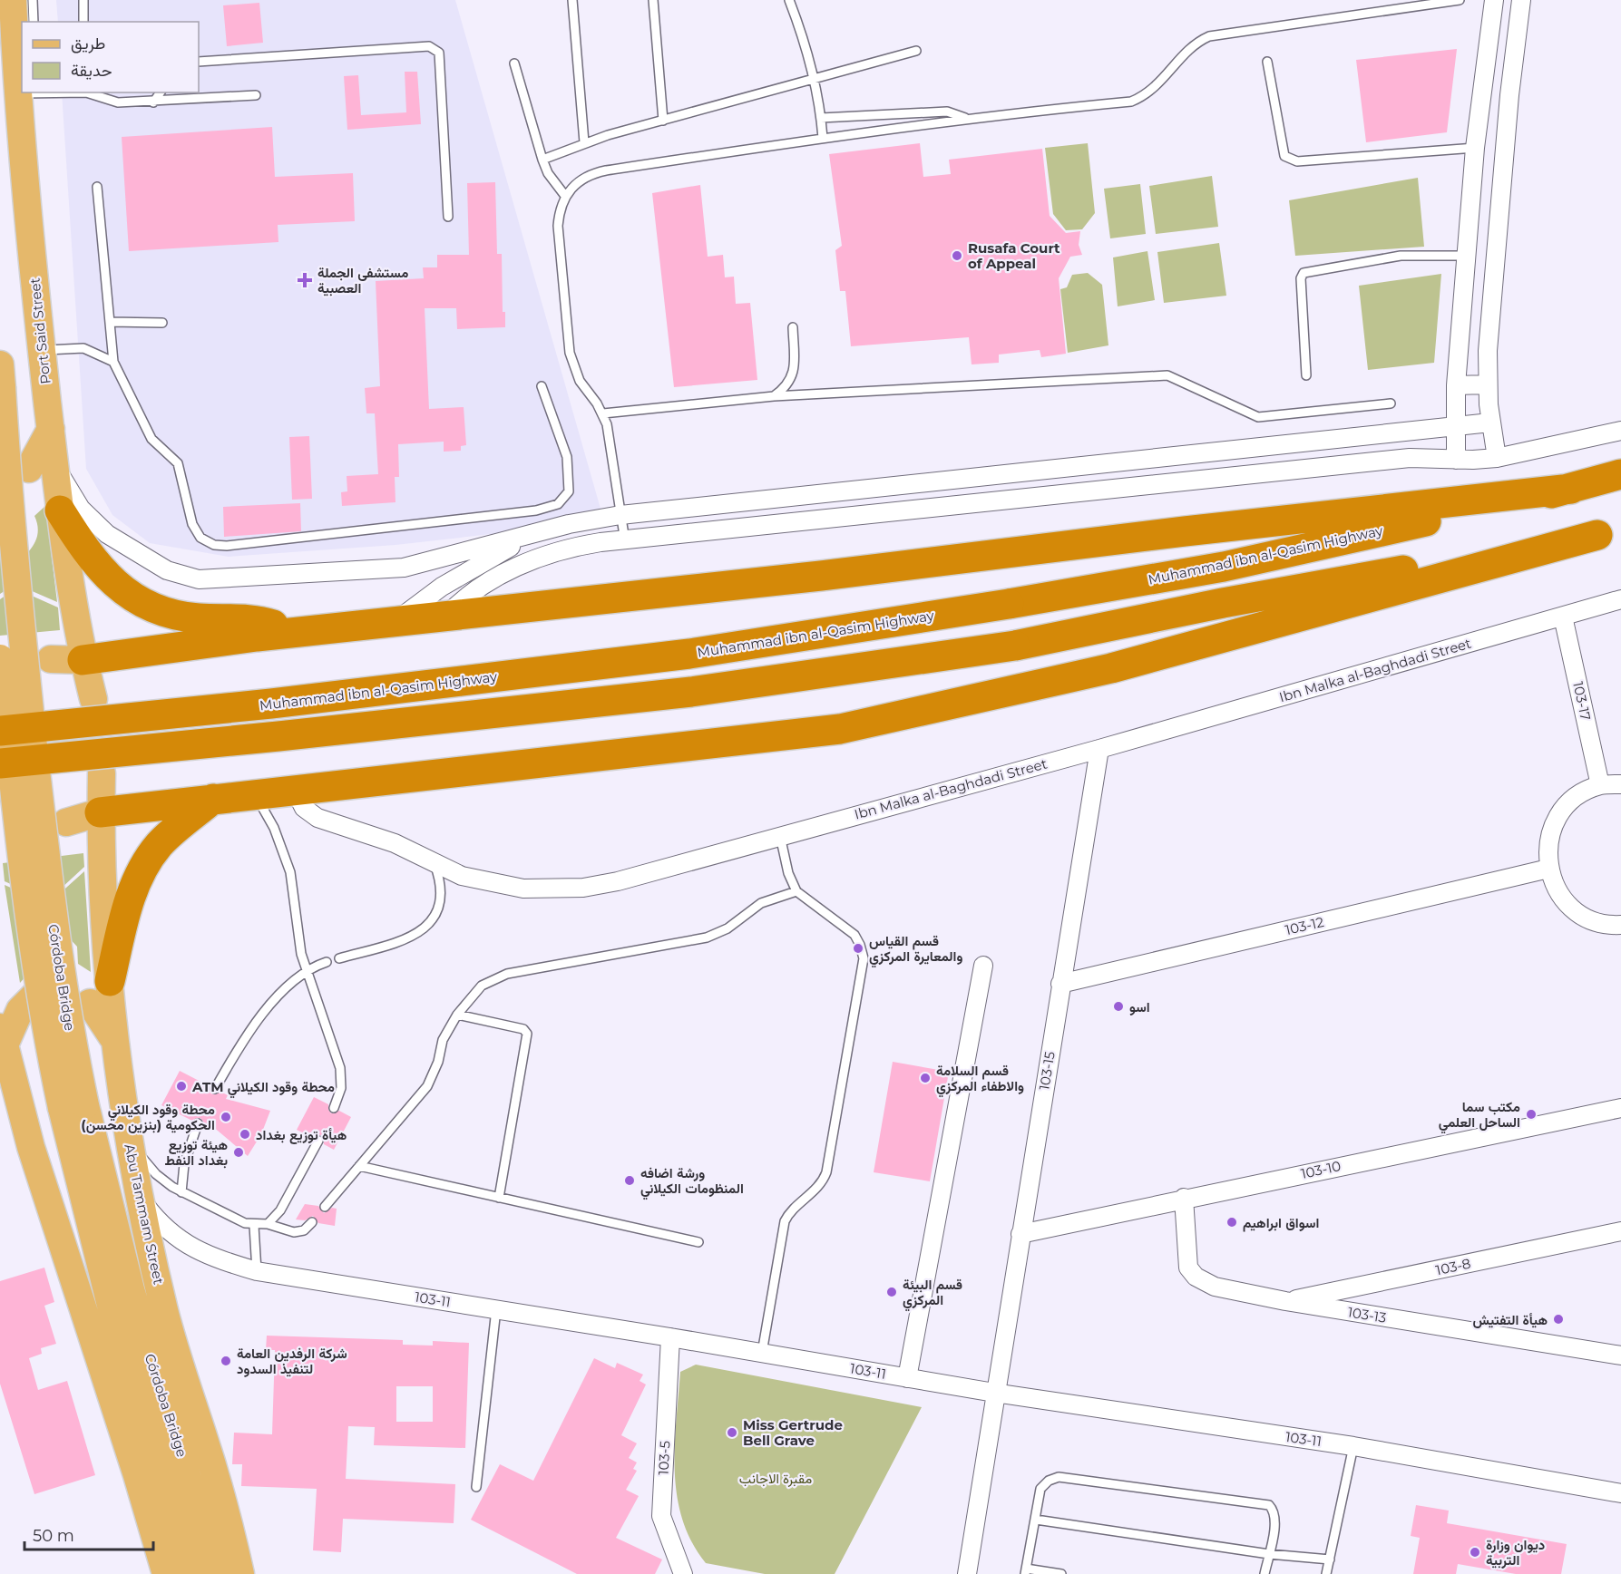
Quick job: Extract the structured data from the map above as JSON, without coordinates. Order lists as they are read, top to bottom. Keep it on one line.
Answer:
{"streets":{"highway":["Muhammad ibn al-Qasim Highway"],"main road":["Port Said Street","Córdoba Bridge","Abu Tammam Street"],"street":["Ibn Malka al-Baghdadi Street","103-17","103-12","103-15","103-10","103-8","103-11","103-13","103-5"]},"crossings":[["Ibn Malka al-Baghdadi Street","103-17"],["Ibn Malka al-Baghdadi Street","103-15"],["103-12","103-15"],["103-15","103-10"],["103-15","103-11"],["103-10","103-13"],["Abu Tammam Street","103-11"],["103-8","103-13"],["103-11","103-5"]],"parks":["مقبرة الاجانب"],"places":{"other":["Rusafa Court of Appeal","قسم القياس والمعايرة المركزي","اسو","قسم السلامة والاطفاء المركزي","ATM محطة وقود الكيلاني","مكتب سما الساحل العلمي","محطة وقود الكيلاني الحكومية (بنزين محسن)","هيأة توزيع بغداد","هيئة توزيع بغداد النفط","ورشة اضافه المنظومات الكيلاني","اسواق ابراهيم","قسم البيئة المركزي","هيأة التفتيش","شركة الرفدين العامة لتنفيذ السدود","Miss Gertrude Bell Grave","ديوان وزارة التربية"],"health":["مستشفى الجملة العصبية"]},"legend":["طريق","حديقة"],"scale_bar":"50 m"}
